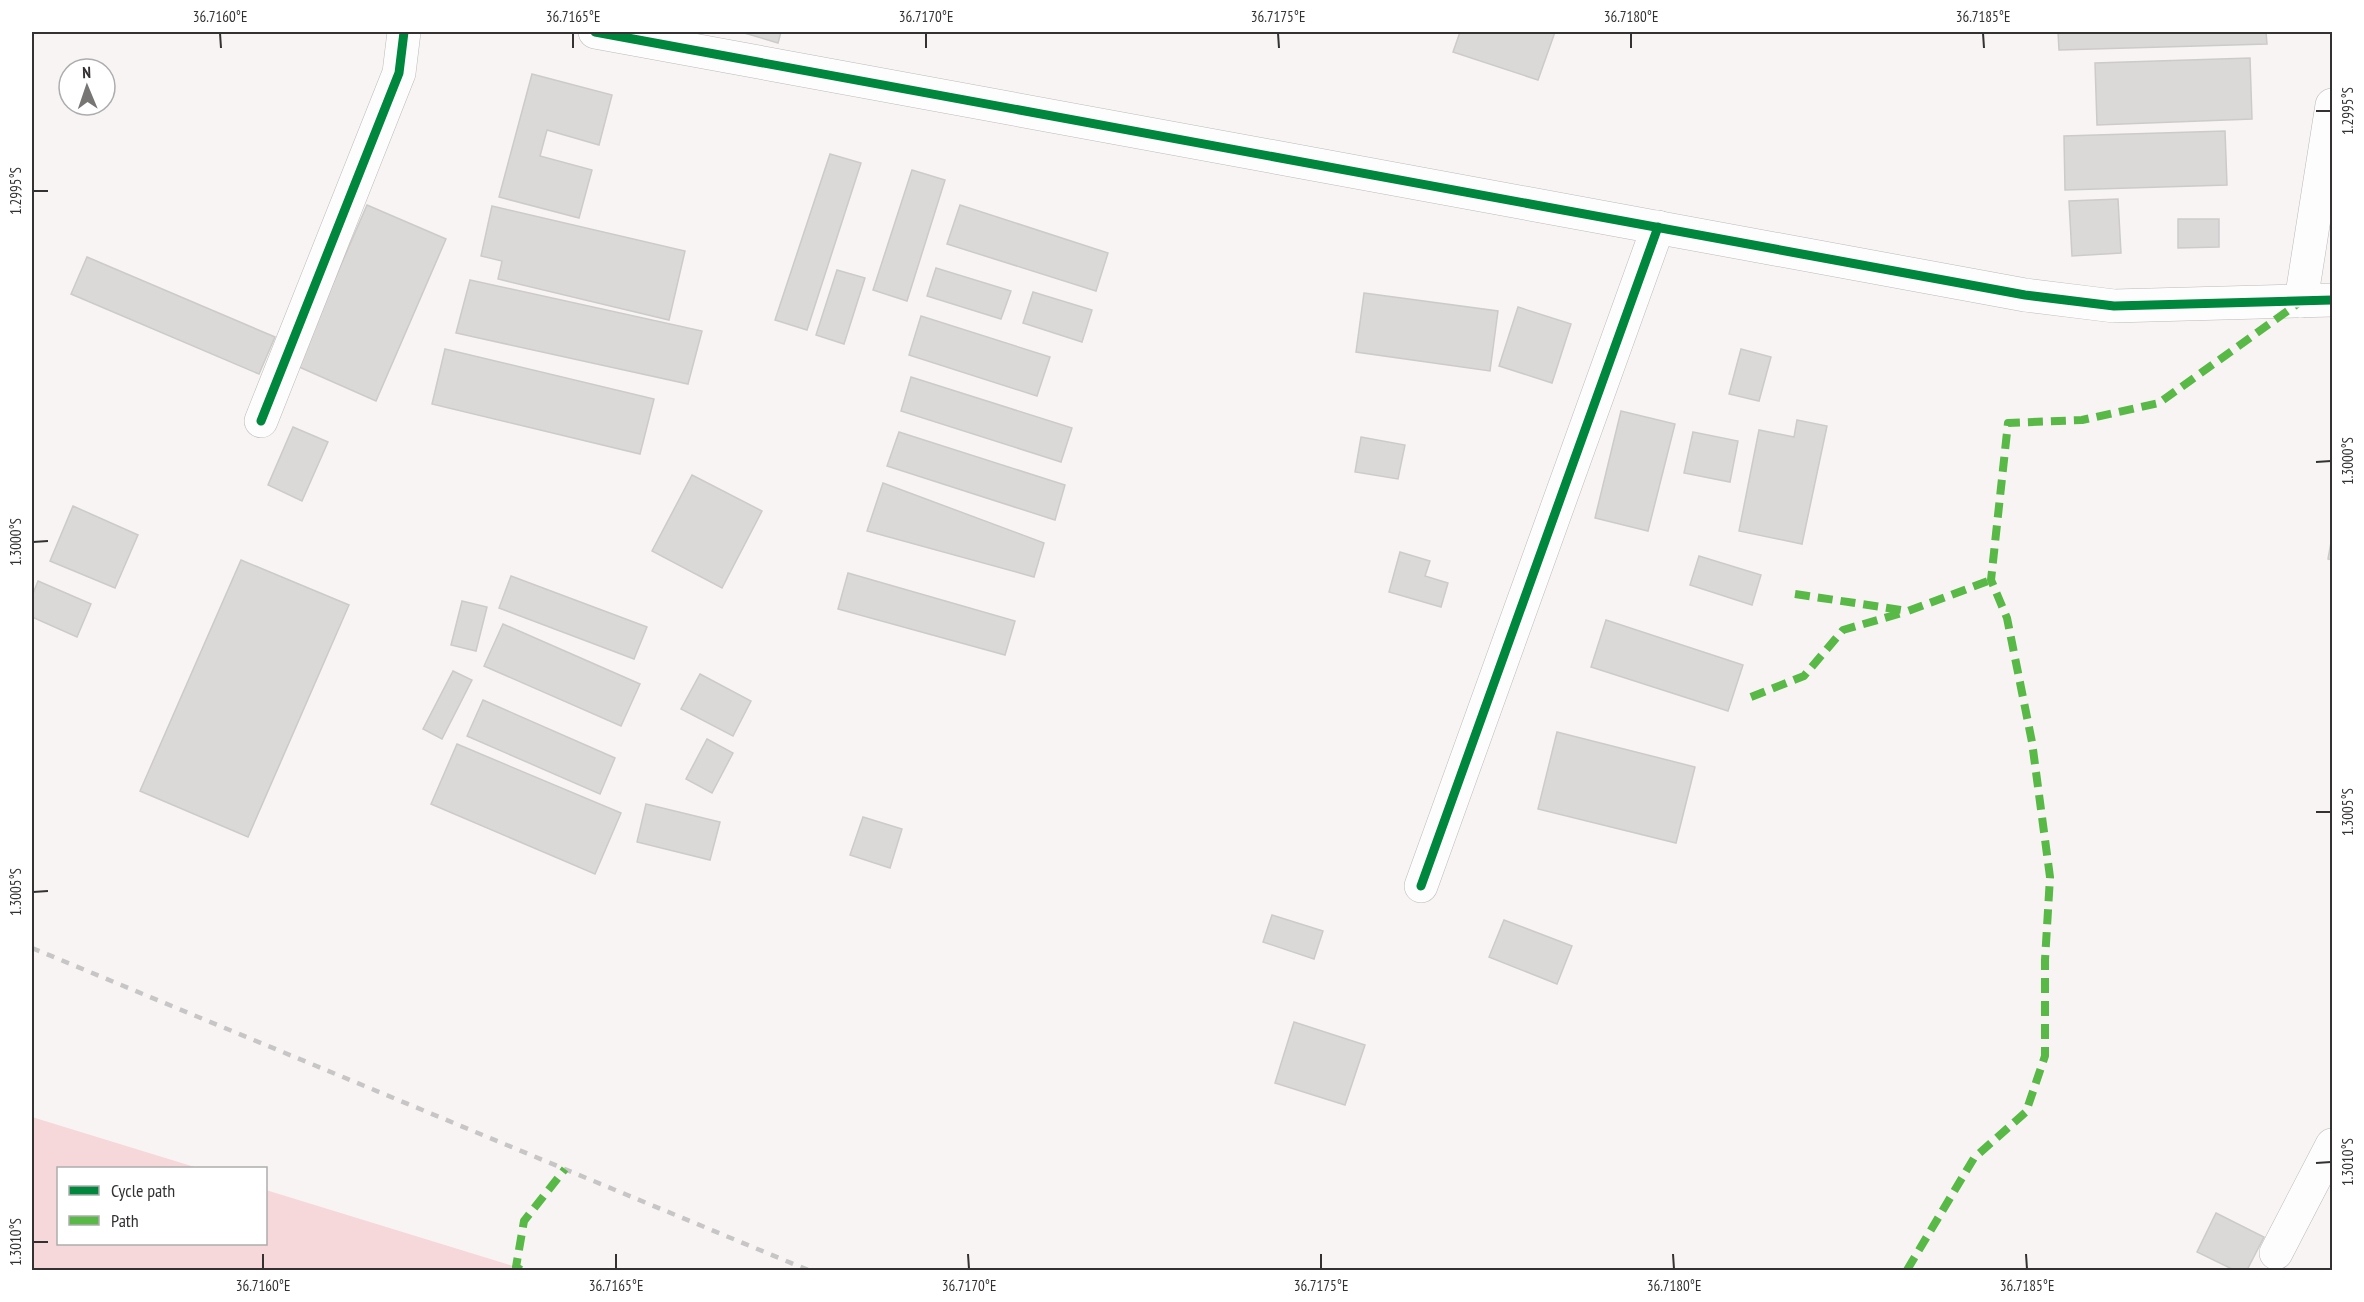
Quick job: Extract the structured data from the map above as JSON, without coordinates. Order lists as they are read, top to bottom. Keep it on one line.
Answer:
{"legend":["Cycle path","Path"],"north":"top","coordinates":["36.7160°E","36.7165°E","36.7170°E","36.7175°E","36.7180°E","36.7185°E","1.2995°S","1.3000°S","1.3005°S","1.3010°S"]}
